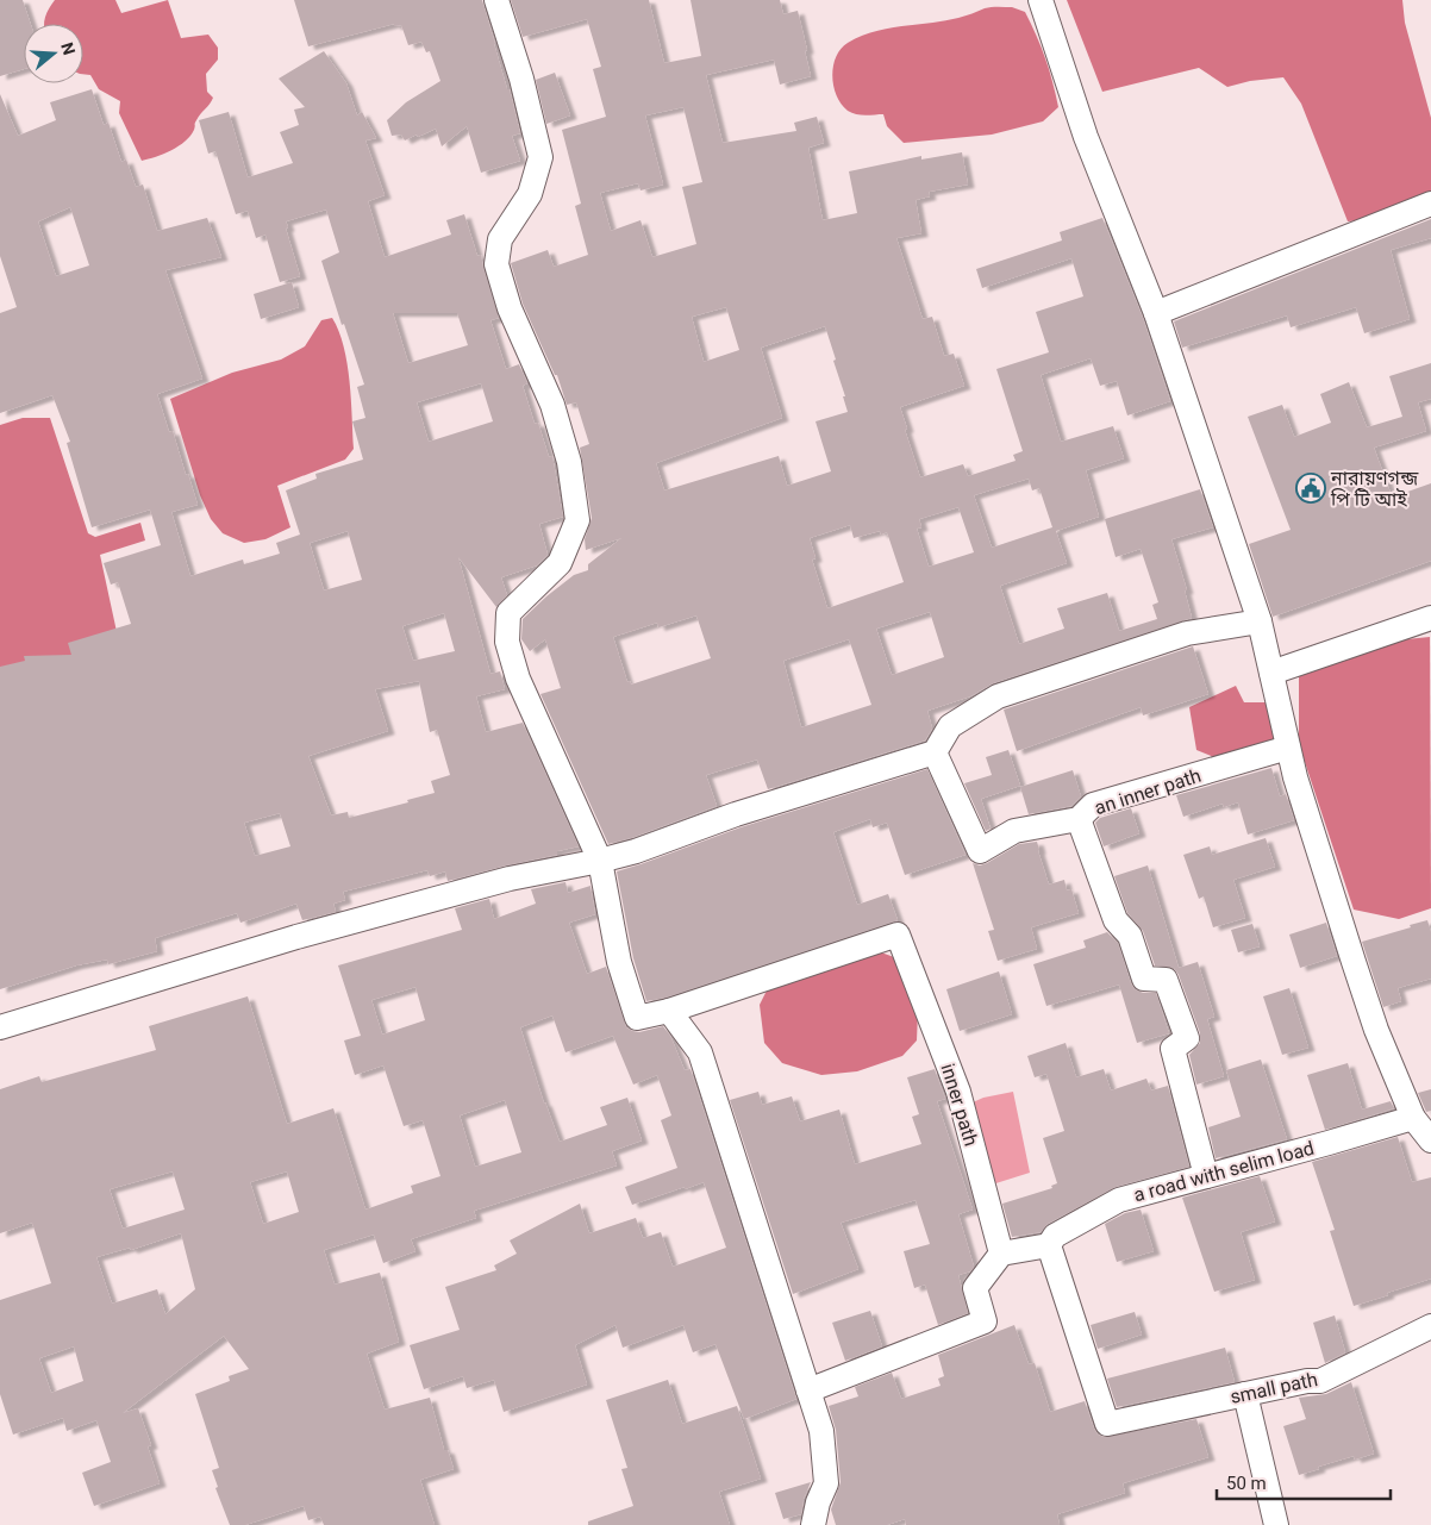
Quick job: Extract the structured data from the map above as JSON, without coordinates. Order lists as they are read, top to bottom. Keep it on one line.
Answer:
{"streets":{"street":["an inner path","inner path","a road with selim load","small path"]},"crossings":[["a road with selim load","small path"]],"places":{"public building":["নারায়ণগন্জ পি টি আই"]},"scale_bar":"50 m","north":"right"}
